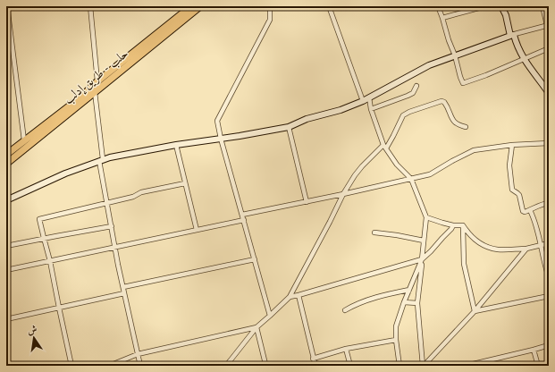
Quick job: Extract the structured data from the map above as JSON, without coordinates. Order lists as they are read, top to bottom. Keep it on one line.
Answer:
{"streets":{"main road":["حلب - طريق إدلب"]},"north":"top"}
